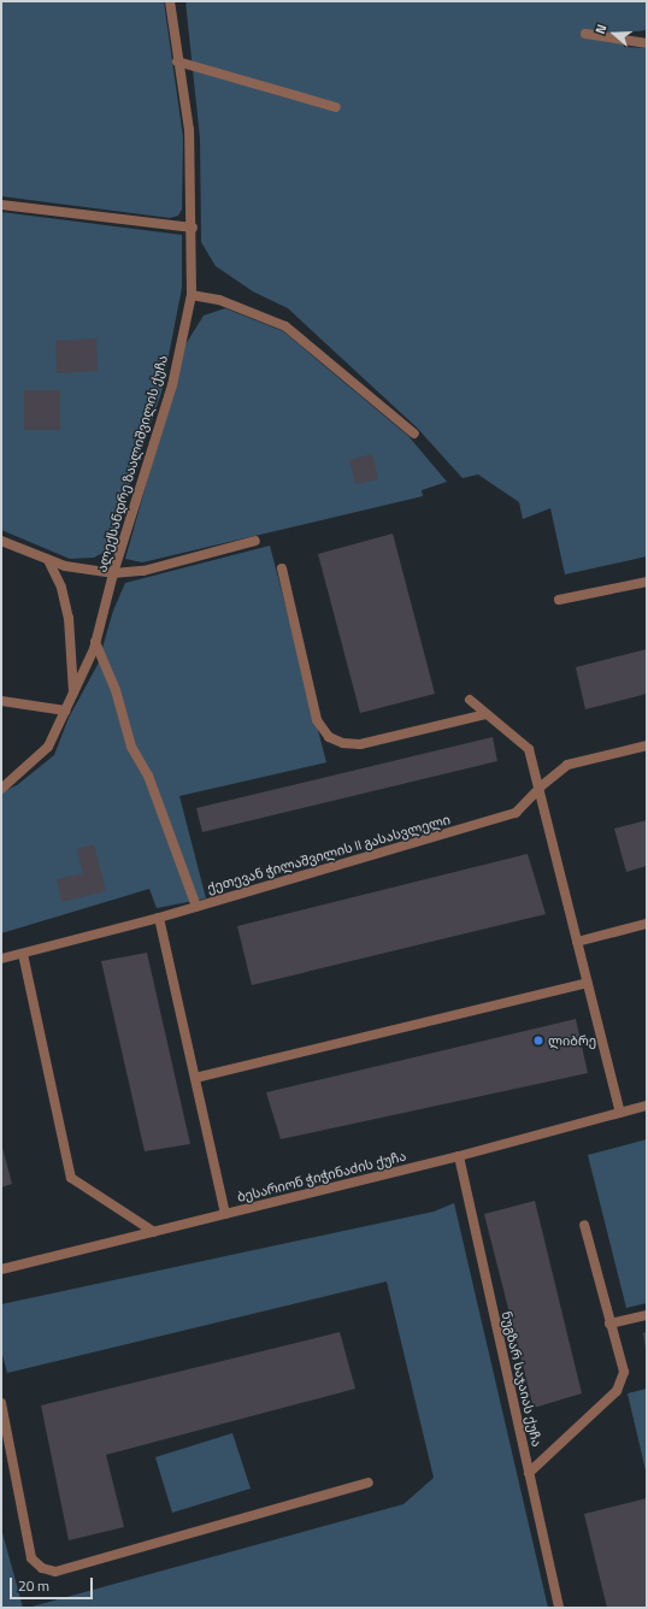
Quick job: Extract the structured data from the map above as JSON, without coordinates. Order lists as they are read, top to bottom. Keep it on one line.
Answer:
{"streets":{"street":["ალექსანდრე ზაალიშვილის ქუჩა","ქეთევან ჭილაშვილის II გასასვლელი","ბესარიონ ჭიჭინაძის ქუჩა","ნუგზარ საჯაიას ქუჩა"]},"crossings":[["ბესარიონ ჭიჭინაძის ქუჩა","ნუგზარ საჯაიას ქუჩა"]],"places":["ლიბრე"],"scale_bar":"20 m","north":"left"}
